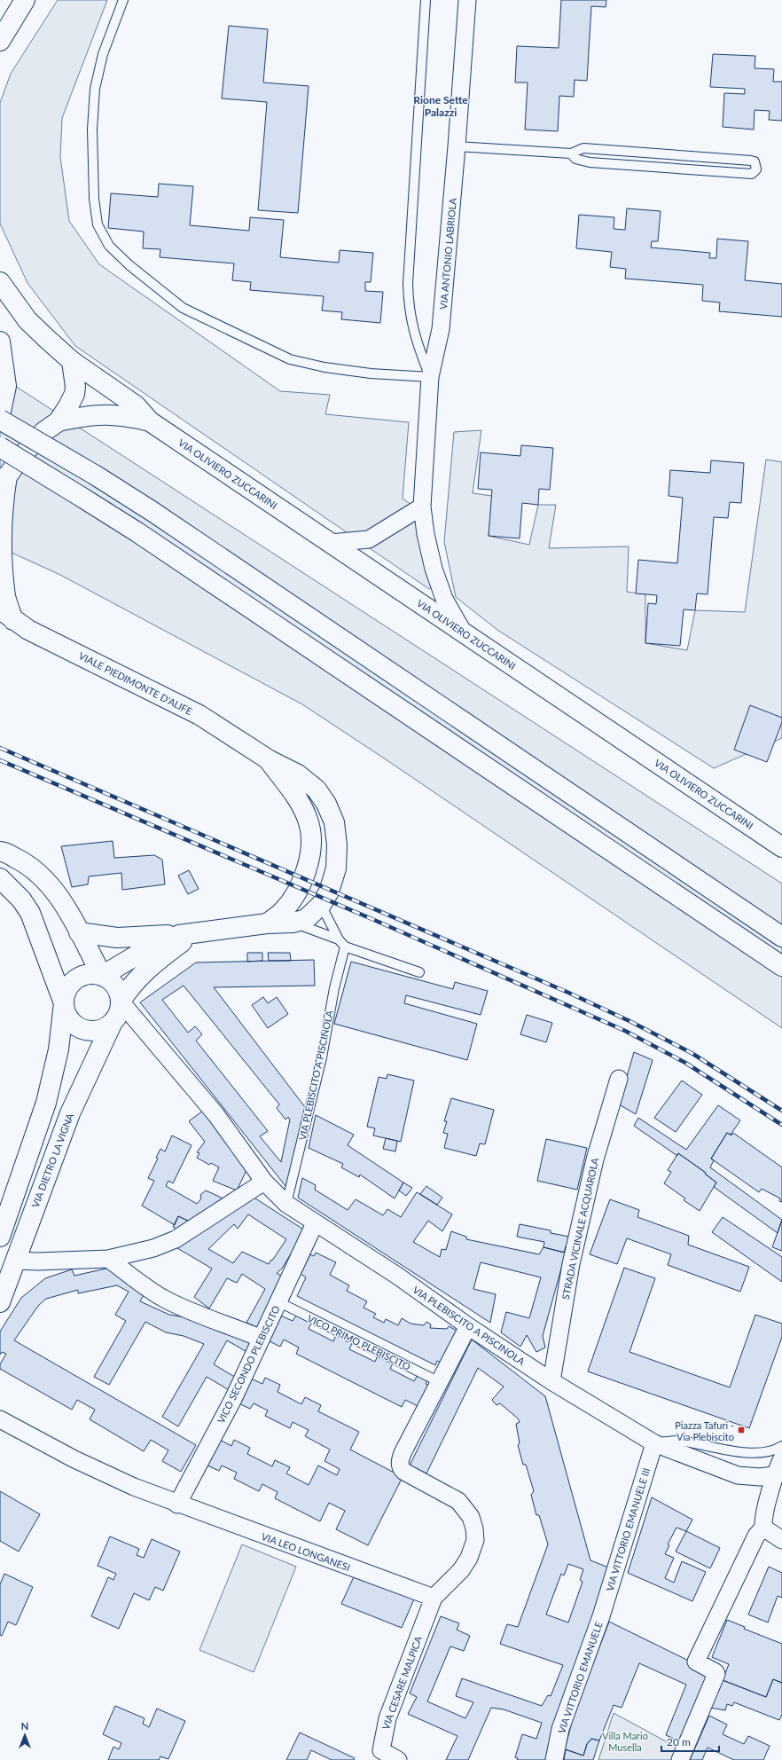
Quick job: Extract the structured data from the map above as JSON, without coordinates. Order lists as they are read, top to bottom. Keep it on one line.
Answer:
{"streets":{"main road":["VIA OLIVIERO ZUCCARINI","VIALE PIEDIMONTE D'ALIFE","VIA DIETRO LA VIGNA"],"street":["VIA ANTONIO LABRIOLA","VIA PLEBISCITO A PISCINOLA","STRADA VICINALE ACQUAROLA","VICO SECONDO PLEBISCITO","VIA VITTORIO EMANUELE III","VIA LEO LONGANESI","VIA VITTORIO EMANUELE","VIA CESARE MALPICA"],"lane":["VICO PRIMO PLEBISCITO"]},"crossings":[["VIA ANTONIO LABRIOLA","VIA OLIVIERO ZUCCARINI"],["VIALE PIEDIMONTE D'ALIFE","VIA PLEBISCITO A PISCINOLA"],["VIALE PIEDIMONTE D'ALIFE","VIA DIETRO LA VIGNA"],["VIA PLEBISCITO A PISCINOLA","VIA DIETRO LA VIGNA"],["VIA PLEBISCITO A PISCINOLA","STRADA VICINALE ACQUAROLA"],["VIA PLEBISCITO A PISCINOLA","VICO SECONDO PLEBISCITO"],["VIA PLEBISCITO A PISCINOLA","VIA VITTORIO EMANUELE III"],["VICO PRIMO PLEBISCITO","VICO SECONDO PLEBISCITO"],["VICO SECONDO PLEBISCITO","VIA LEO LONGANESI"],["VIA VITTORIO EMANUELE III","VIA VITTORIO EMANUELE"],["VIA LEO LONGANESI","VIA CESARE MALPICA"]],"districts":["Rione Sette Palazzi"],"parks":["Villa Mario Musella"],"places":{"transit":["Piazza Tafuri - Via Plebiscito"]},"scale_bar":"20 m","north":"top"}
